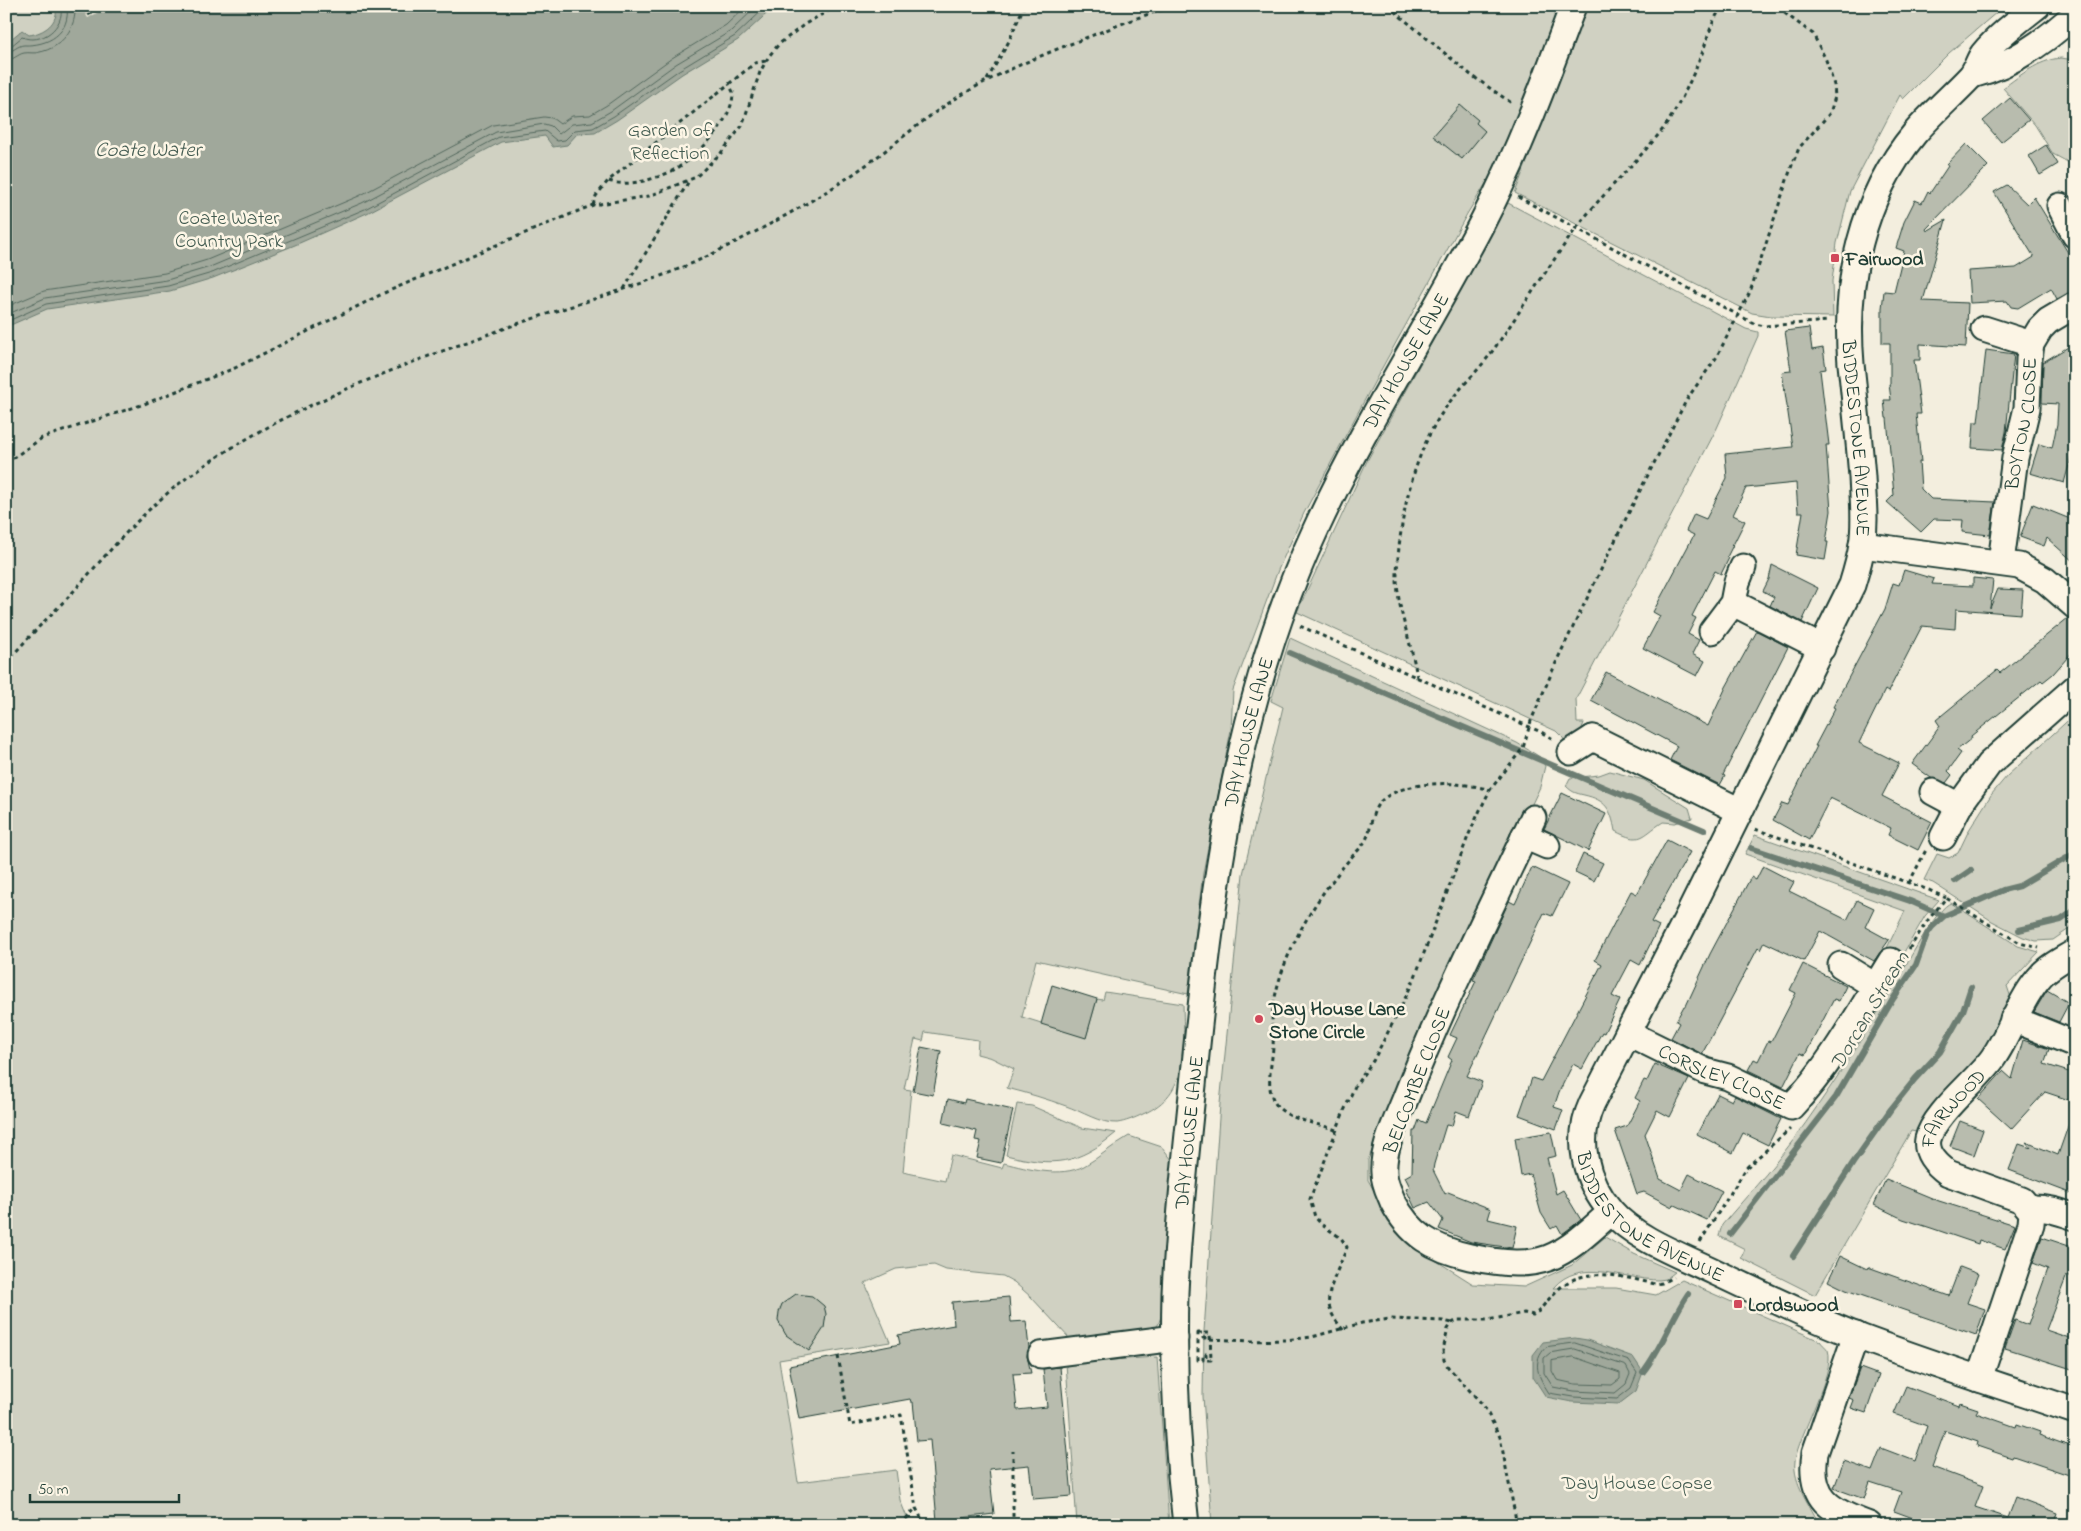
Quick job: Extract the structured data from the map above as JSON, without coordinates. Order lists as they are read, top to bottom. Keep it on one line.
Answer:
{"streets":{"street":["DAY HOUSE LANE","BOYTON CLOSE","BIDDESTONE AVENUE","CORSLEY CLOSE","BELCOMBE CLOSE","FAIRWOOD"]},"crossings":[["BIDDESTONE AVENUE","CORSLEY CLOSE"],["BIDDESTONE AVENUE","BELCOMBE CLOSE"]],"water":["Coate Water","Dorcan Stream"],"parks":["Garden of Reflection","Coate Water Country Park","Day House Copse"],"places":{"transit":["Fairwood","Lordswood"],"other":["Day House Lane Stone Circle"]},"scale_bar":"50 m"}
